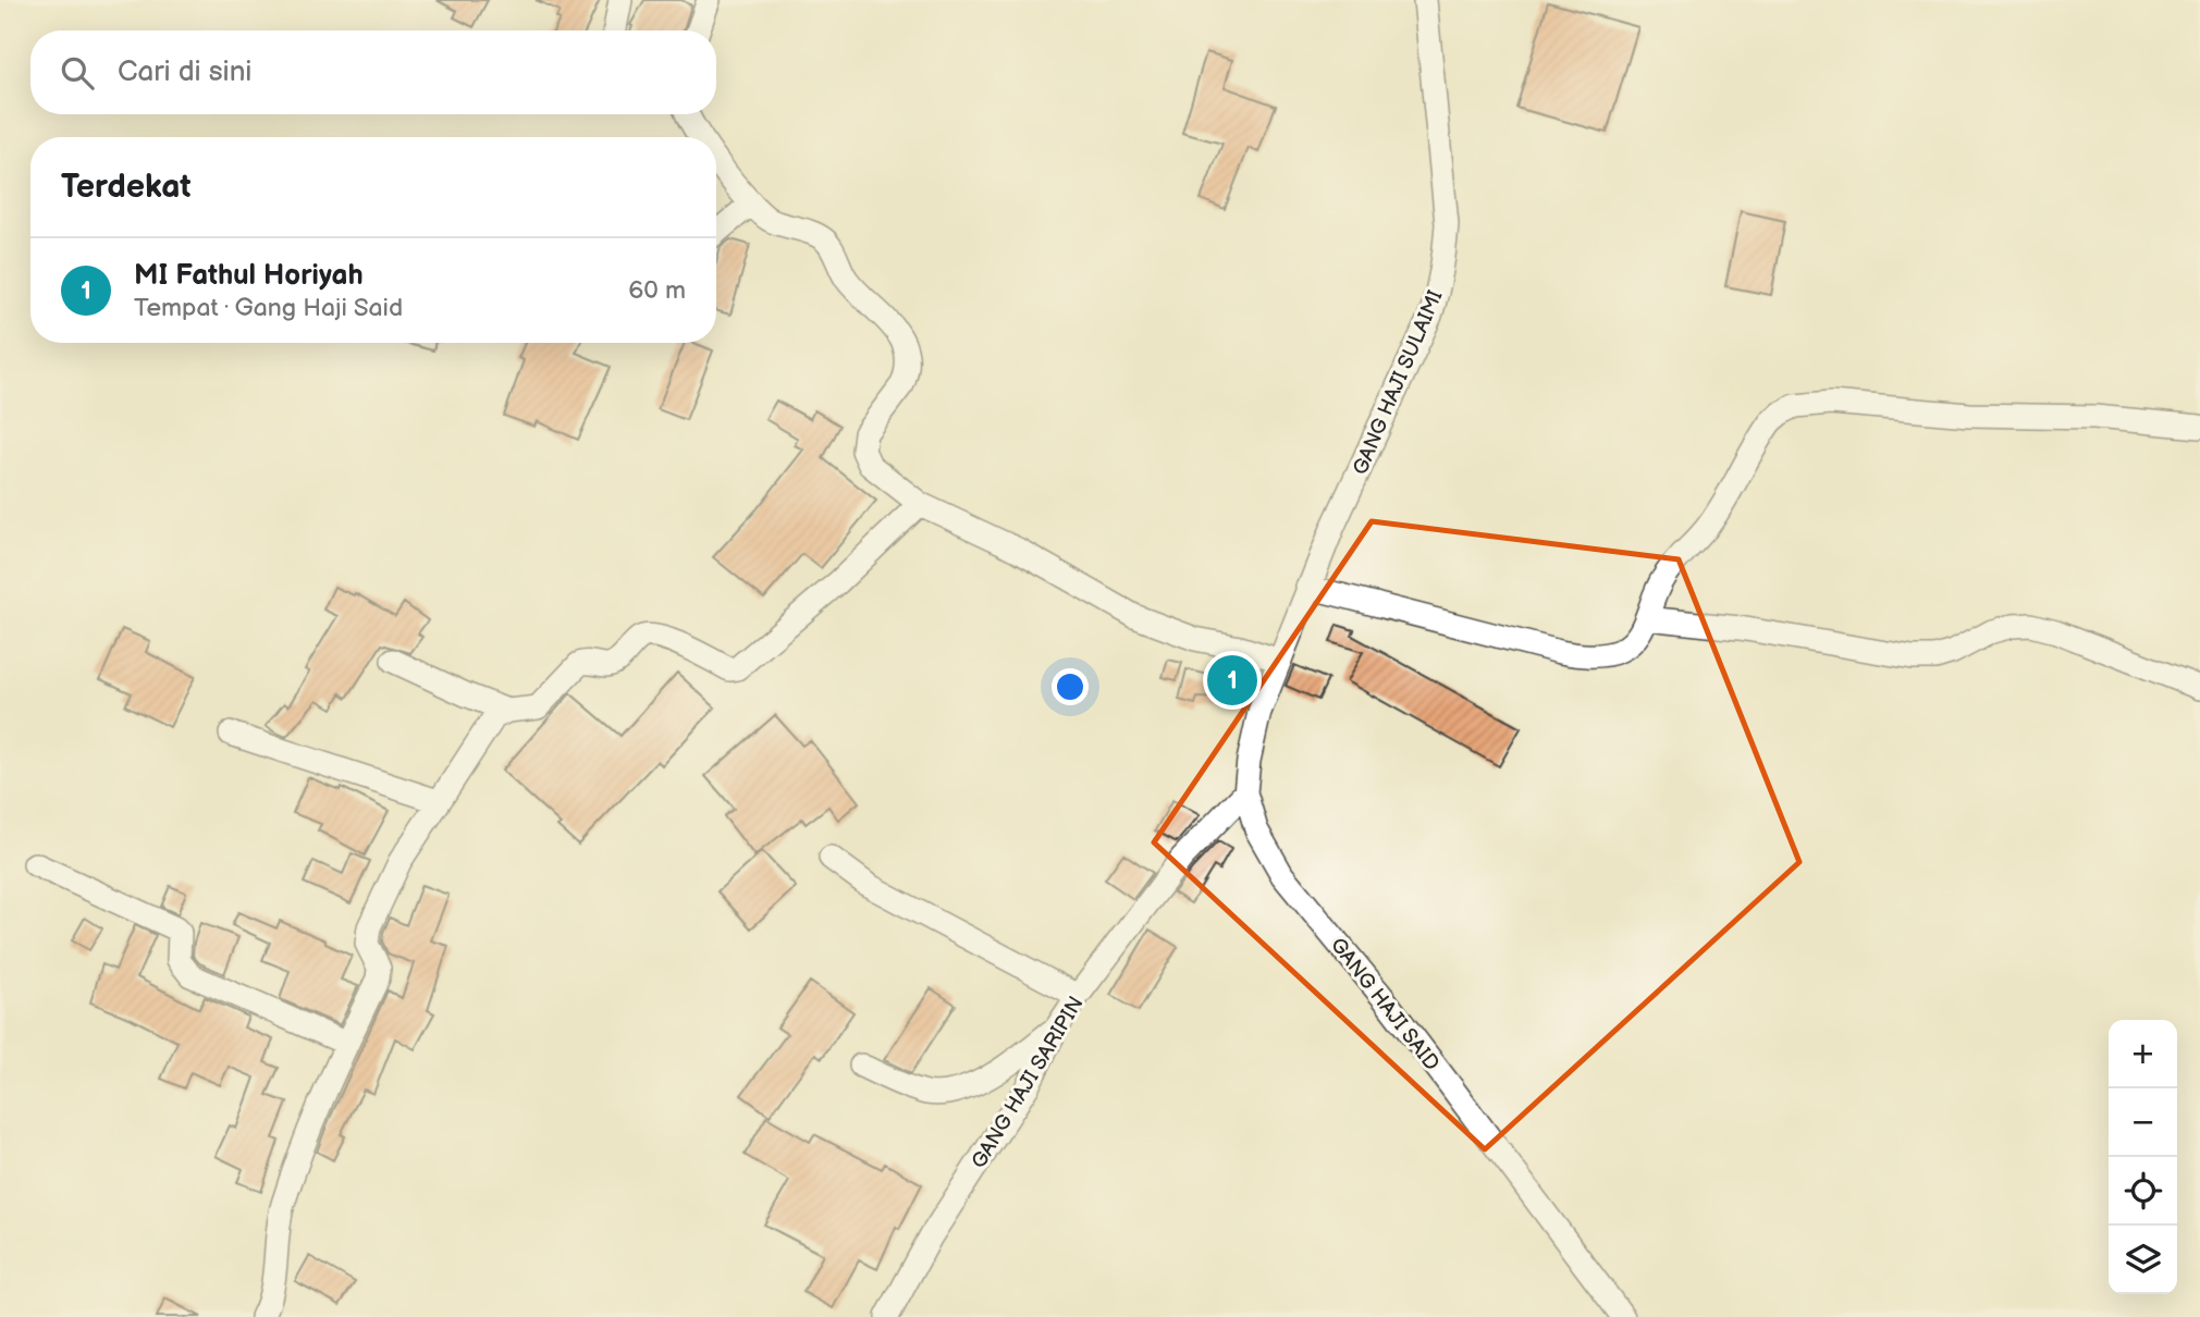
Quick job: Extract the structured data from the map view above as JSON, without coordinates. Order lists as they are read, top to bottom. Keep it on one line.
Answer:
{"streets":{"street":["GANG HAJI SULAIMI","GANG HAJI SAID","GANG HAJI SARIPIN"]},"crossings":[["GANG HAJI SULAIMI","GANG HAJI SAID"],["GANG HAJI SAID","GANG HAJI SARIPIN"]],"page":{"search":"Cari di sini","heading":"Terdekat","list":[{"mark":"1","name":"MI Fathul Horiyah","note":"Tempat · Gang Haji Said","value":"60 m"}],"pins":"1","map_buttons":["+","−"]}}
